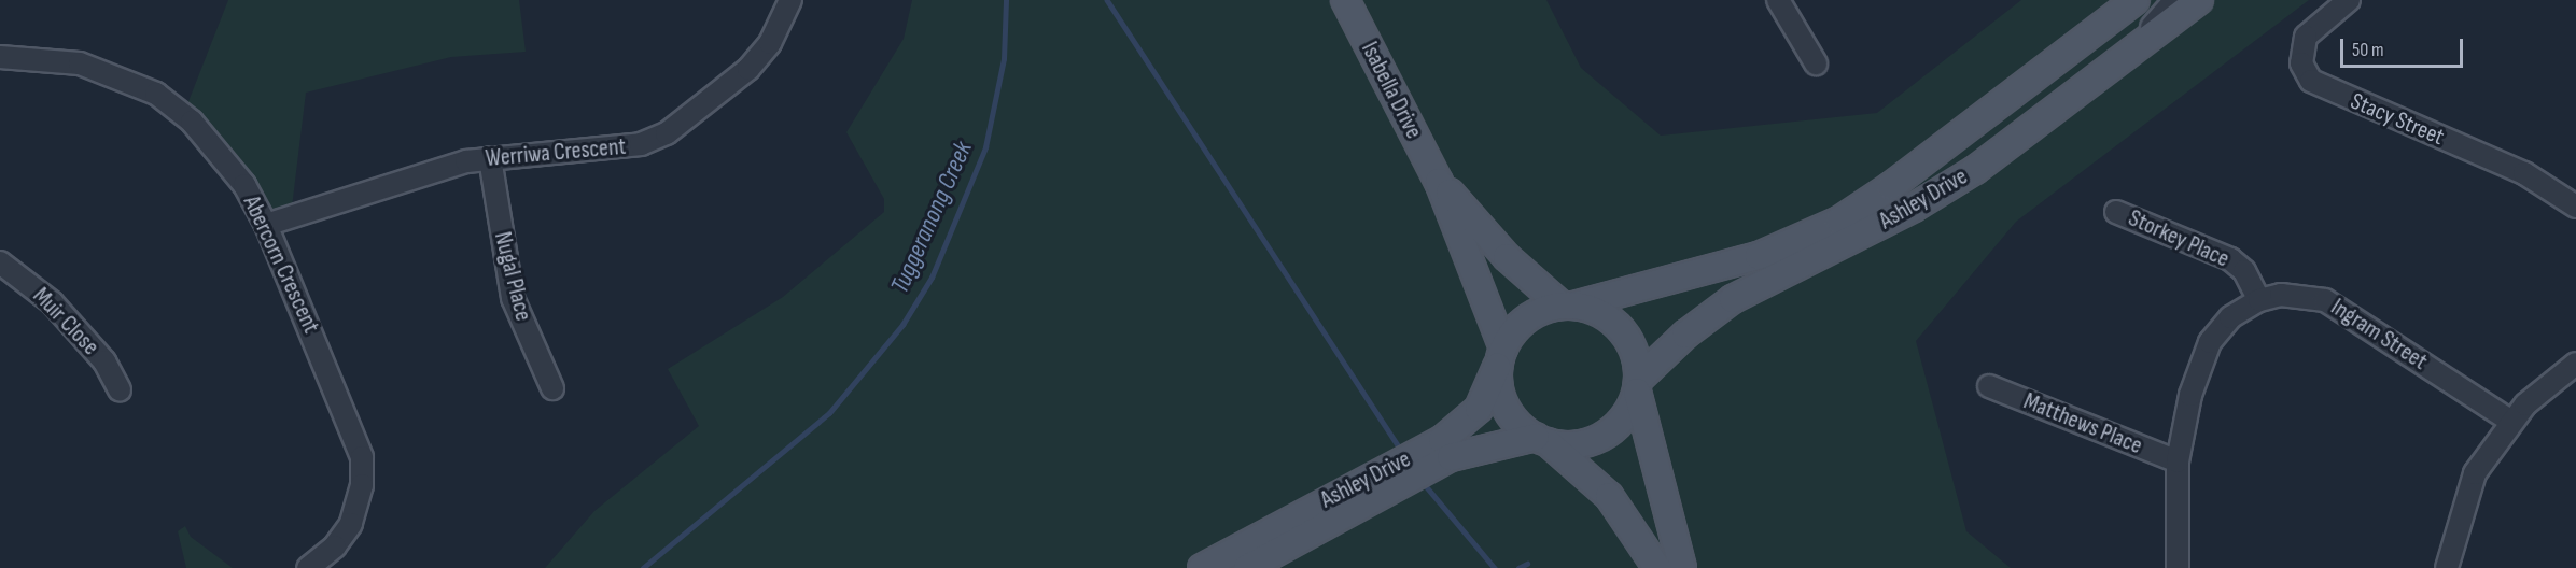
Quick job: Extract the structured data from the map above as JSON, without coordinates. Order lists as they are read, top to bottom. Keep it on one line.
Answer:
{"streets":{"main road":["Isabella Drive","Ashley Drive"],"street":["Stacy Street","Werriwa Crescent","Storkey Place","Abercorn Crescent","Nugal Place","Muir Close","Ingram Street","Matthews Place"]},"crossings":[["Isabella Drive","Ashley Drive"],["Werriwa Crescent","Abercorn Crescent"],["Werriwa Crescent","Nugal Place"],["Storkey Place","Ingram Street"],["Ingram Street","Matthews Place"]],"water":["Tuggeranong Creek"],"scale_bar":"50 m"}
